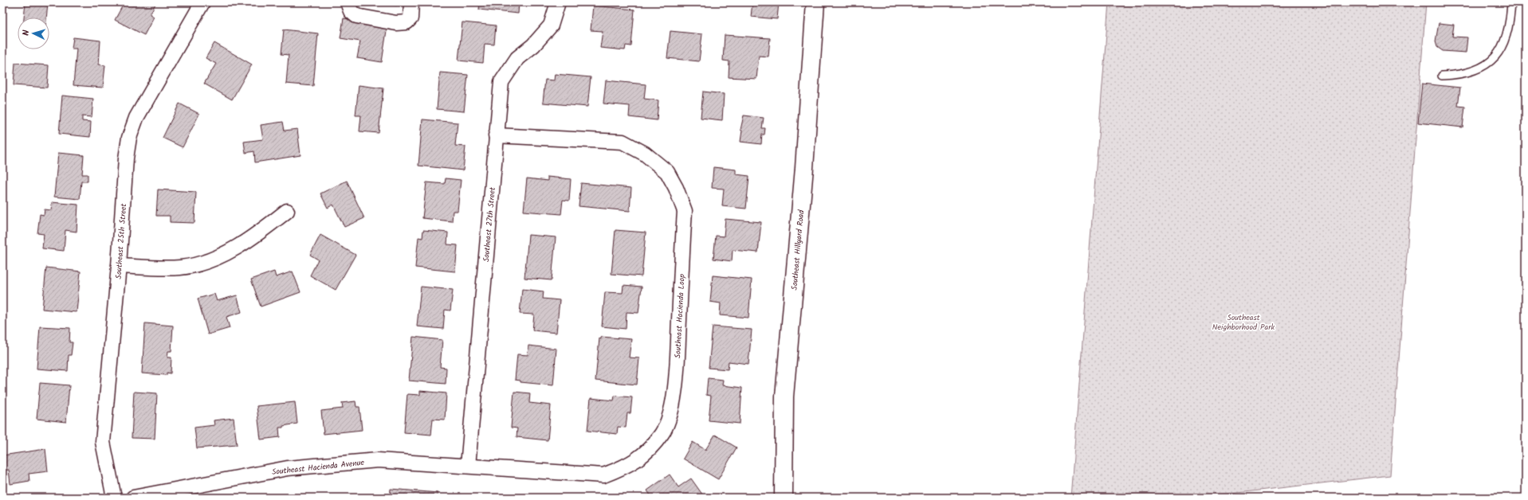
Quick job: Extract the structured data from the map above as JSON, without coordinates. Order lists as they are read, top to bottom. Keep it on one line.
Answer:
{"streets":{"street":["Southeast 27th Street","Southeast 25th Street","Southeast Hillyard Road","Southeast Hacienda Loop","Southeast Hacienda Avenue"]},"crossings":[["Southeast 27th Street","Southeast Hacienda Loop"],["Southeast 27th Street","Southeast Hacienda Avenue"],["Southeast Hacienda Loop","Southeast Hacienda Avenue"]],"parks":["Southeast Neighborhood Park"],"north":"left"}
